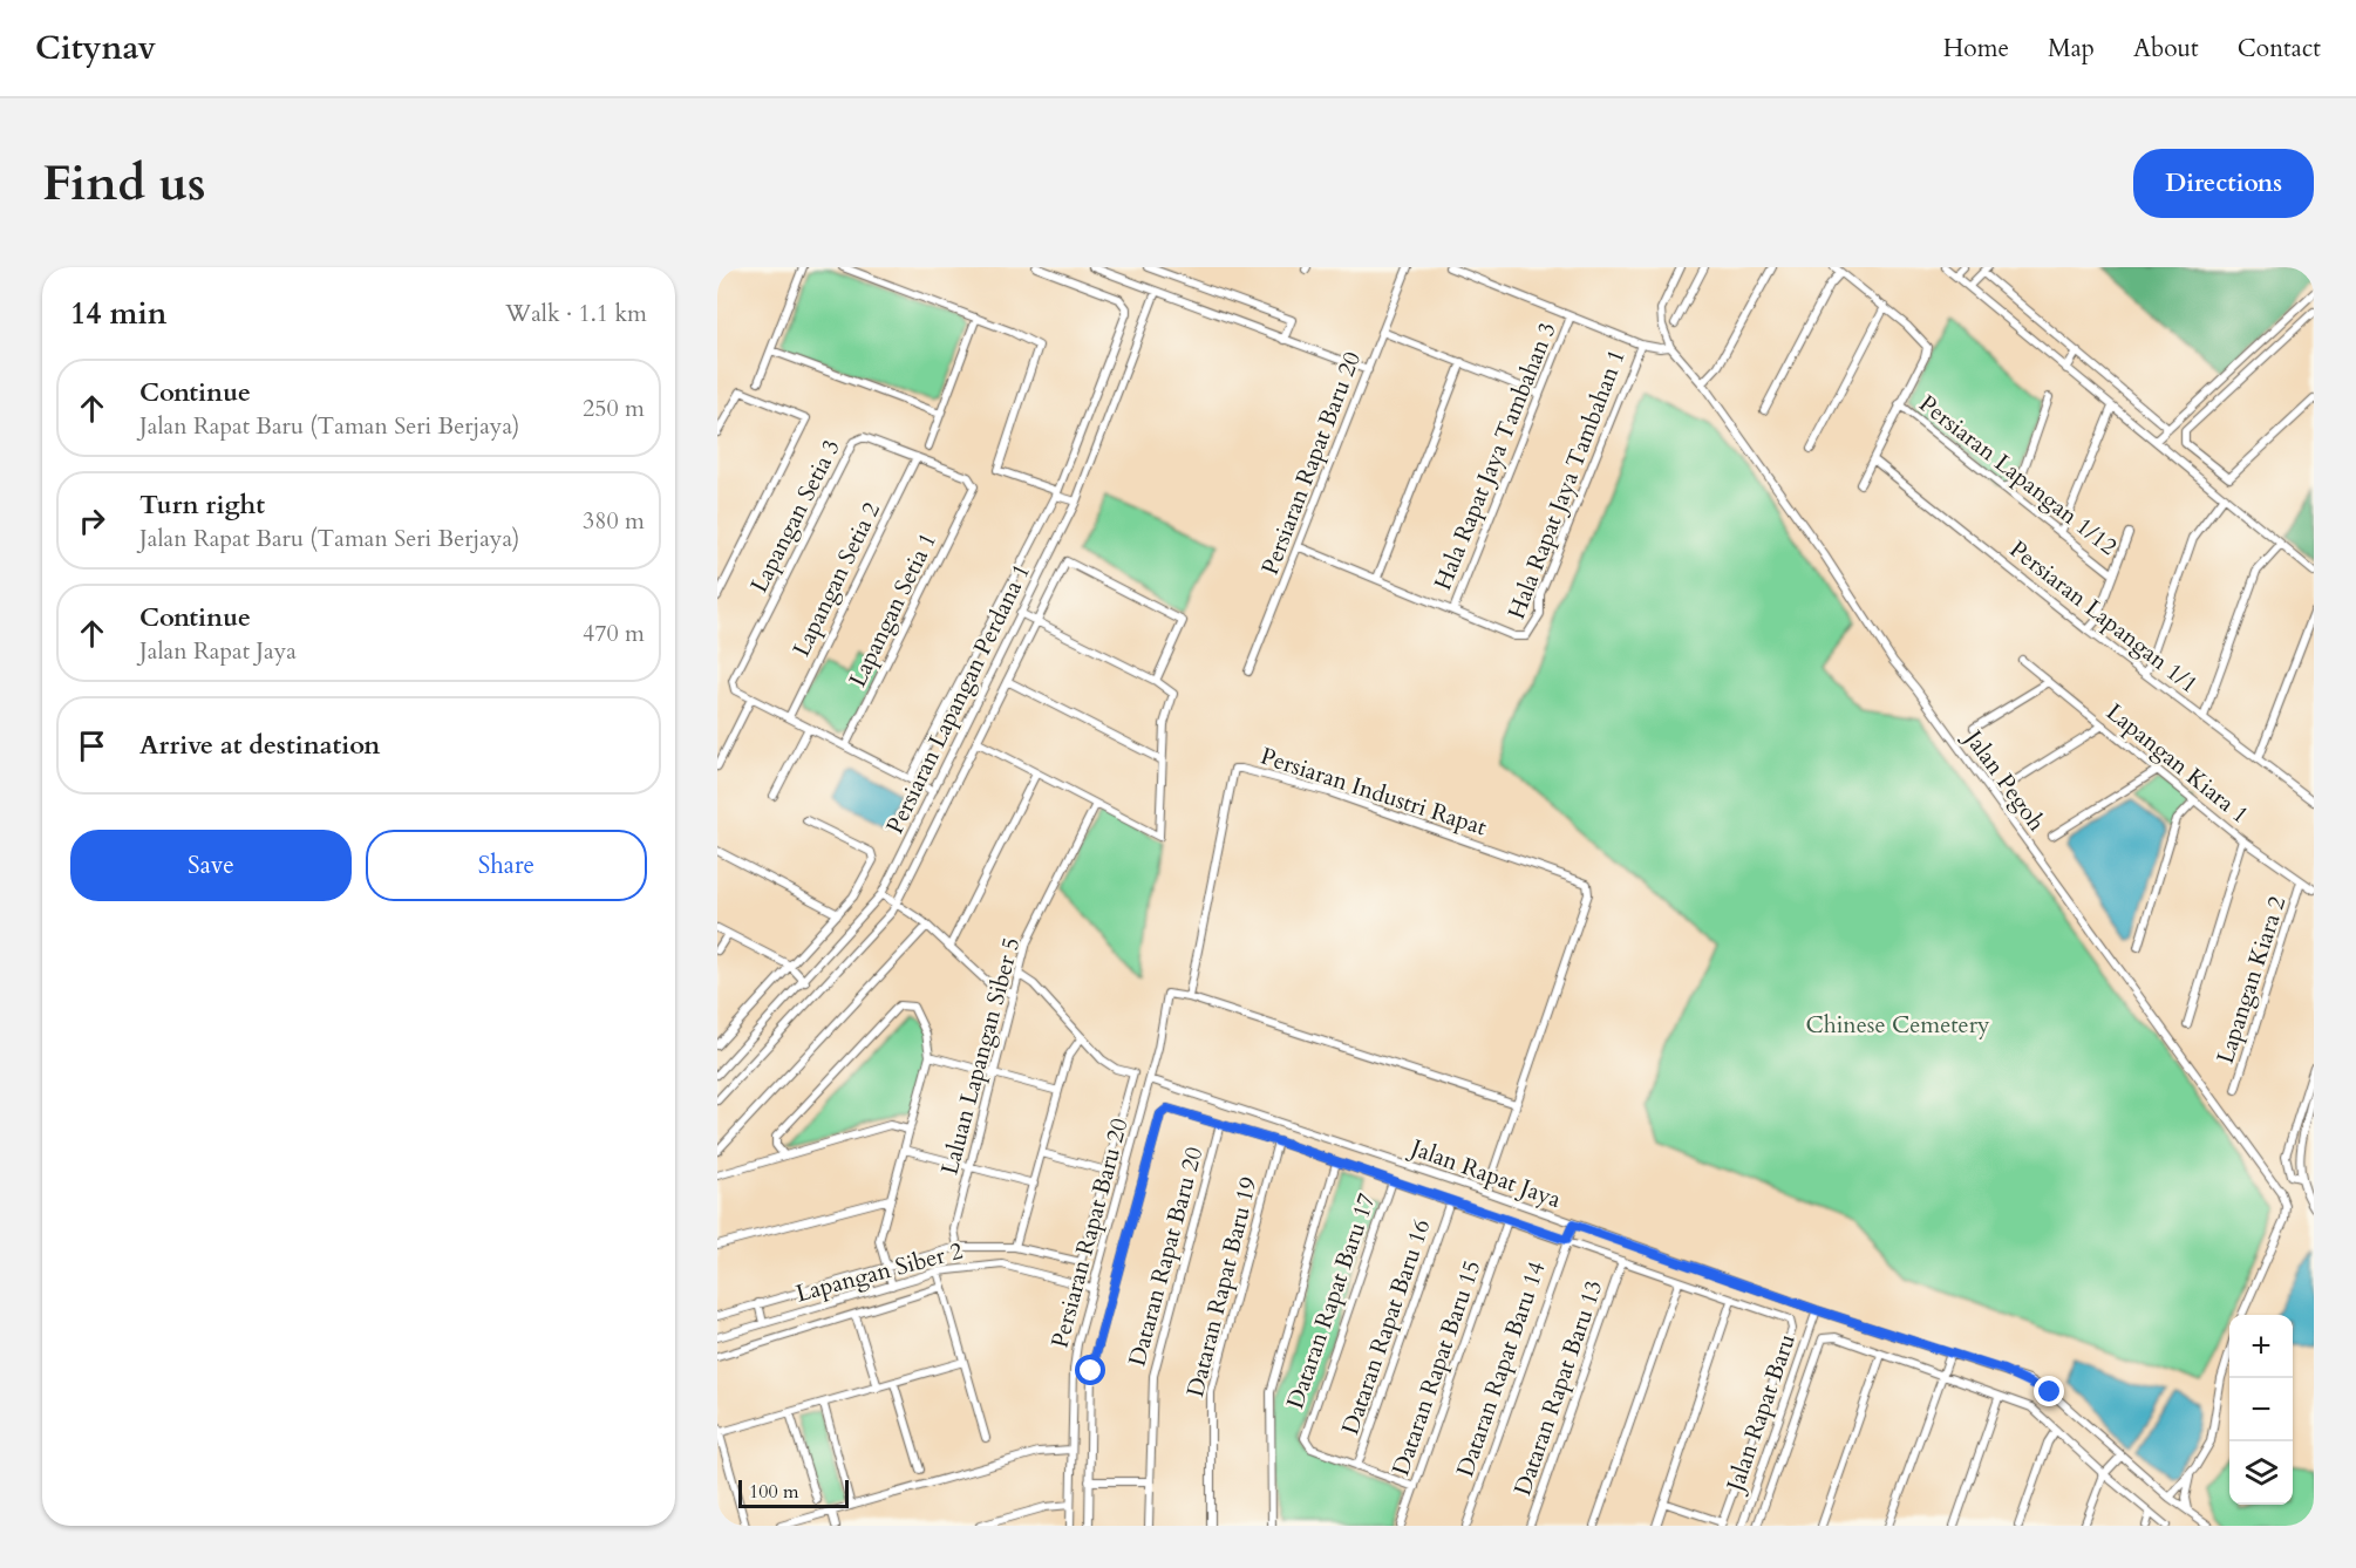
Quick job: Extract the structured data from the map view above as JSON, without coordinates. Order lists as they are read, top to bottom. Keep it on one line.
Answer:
{"streets":{"street":["Hala Rapat Jaya Tambahan 3","Persiaran Rapat Baru 20","Persiaran Lapangan 1/12","Hala Rapat Jaya Tambahan 1","Lapangan Setia 3","Lapangan Setia 2","Lapangan Setia 1","Persiaran Lapangan 1/1","Persiaran Lapangan Perdana 1","Lapangan Kiara 1","Jalan Pegoh","Persiaran Industri Rapat","Lapangan Kiara 2","Laluan Lapangan Siber 5","Jalan Rapat Jaya","Dataran Rapat Baru 20","Lapangan Siber 2","Dataran Rapat Baru 19","Dataran Rapat Baru 17","Dataran Rapat Baru 16","Dataran Rapat Baru 15","Dataran Rapat Baru 14","Dataran Rapat Baru 13","Jalan Rapat Baru"]},"crossings":[["Hala Rapat Jaya Tambahan 3","Hala Rapat Jaya Tambahan 1"],["Persiaran Rapat Baru 20","Persiaran Industri Rapat"],["Persiaran Rapat Baru 20","Jalan Rapat Jaya"],["Persiaran Rapat Baru 20","Lapangan Siber 2"],["Lapangan Setia 3","Lapangan Setia 2"],["Lapangan Setia 3","Lapangan Setia 1"],["Lapangan Setia 2","Lapangan Setia 1"],["Lapangan Kiara 1","Lapangan Kiara 2"],["Persiaran Industri Rapat","Jalan Rapat Jaya"],["Jalan Rapat Jaya","Dataran Rapat Baru 14"],["Jalan Rapat Jaya","Jalan Rapat Baru"],["Dataran Rapat Baru 17","Dataran Rapat Baru 16"],["Dataran Rapat Baru 17","Dataran Rapat Baru 15"]],"parks":["Chinese Cemetery"],"scale_bar":"100 m","page":{"header":"Citynav","nav":["Home","Map","About","Contact"],"buttons":["Directions",["Save","Share"]],"title":"Find us","heading":["14 min","Walk · 1.1 km"],"list":[["Continue","Jalan Rapat Baru (Taman Seri Berjaya)","250 m"],["Turn right","Jalan Rapat Baru (Taman Seri Berjaya)","380 m"],["Continue","Jalan Rapat Jaya","470 m"],"Arrive at destination"],"map_buttons":["+","−"],"scale":"100 m"}}
